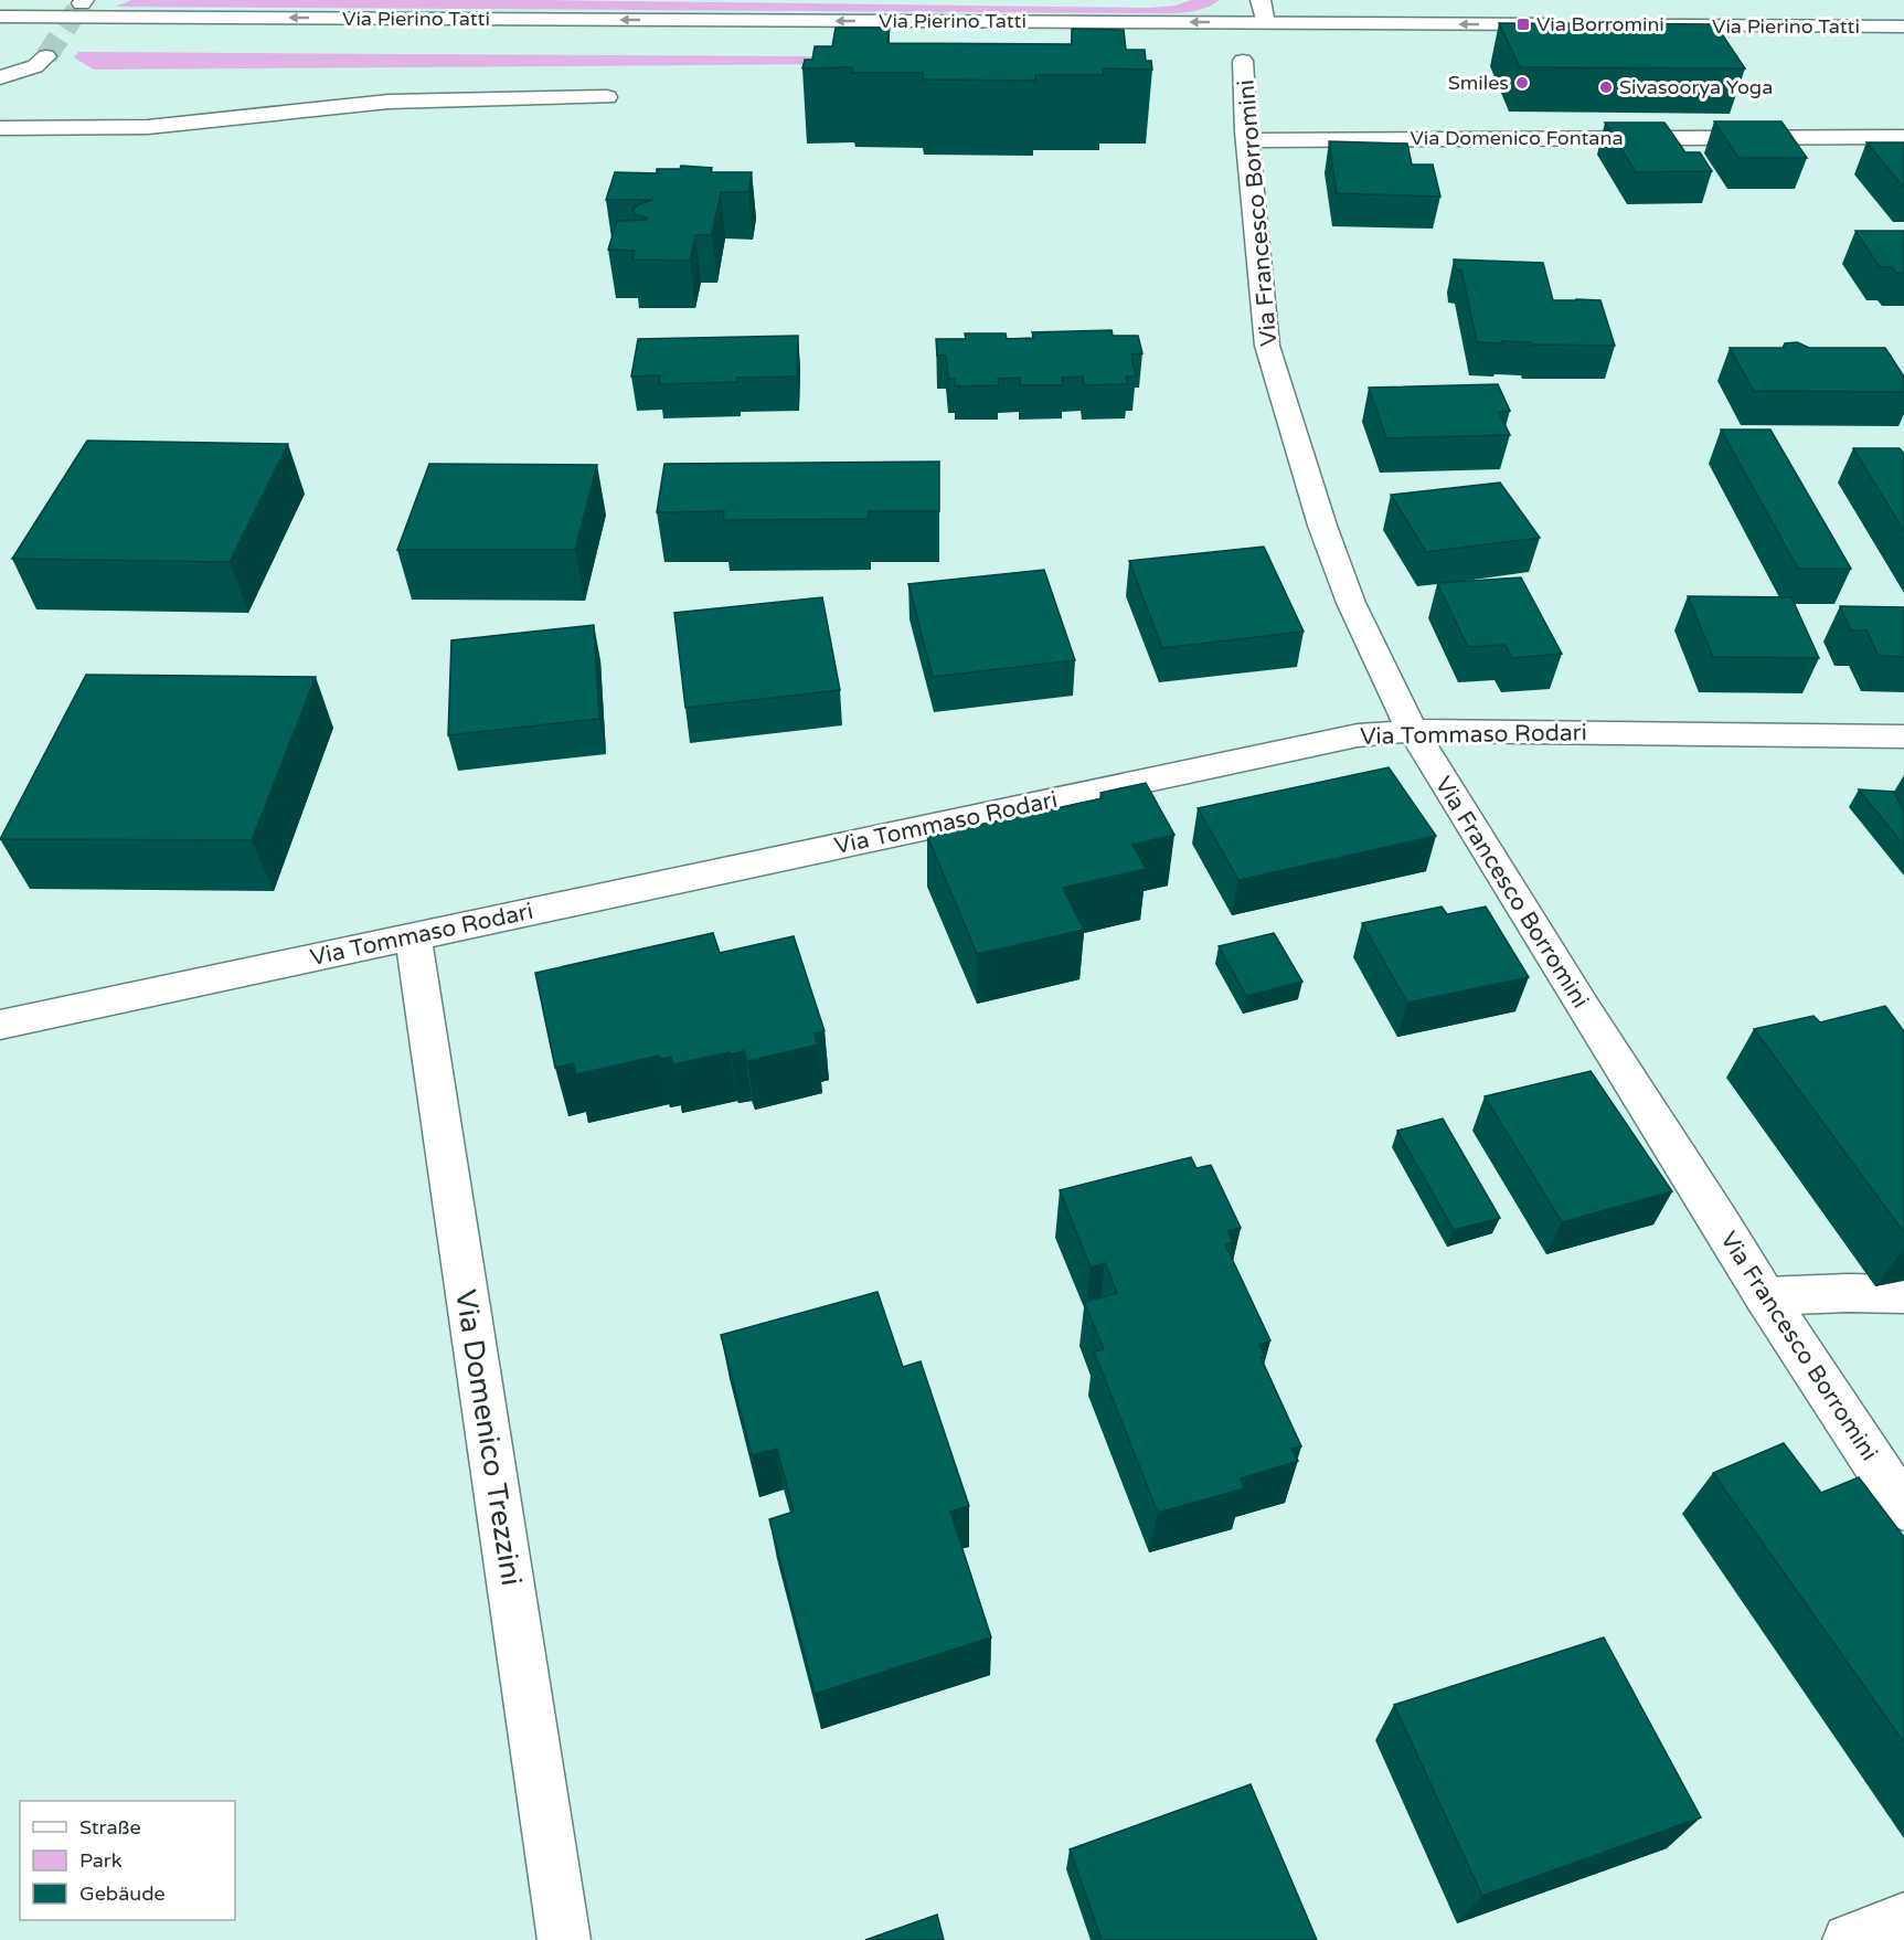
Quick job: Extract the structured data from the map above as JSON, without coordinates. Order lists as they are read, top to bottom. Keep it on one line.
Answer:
{"streets":{"street":["Via Pierino Tatti","Via Domenico Fontana","Via Francesco Borromini","Via Tommaso Rodari","Via Domenico Trezzini"]},"crossings":[["Via Pierino Tatti","Via Francesco Borromini"],["Via Domenico Fontana","Via Francesco Borromini"],["Via Francesco Borromini","Via Tommaso Rodari"],["Via Tommaso Rodari","Via Domenico Trezzini"]],"places":{"transit":["Via Borromini"],"other":["Smiles","Sivasoorya Yoga"]},"legend":["Straße","Park","Gebäude"]}
